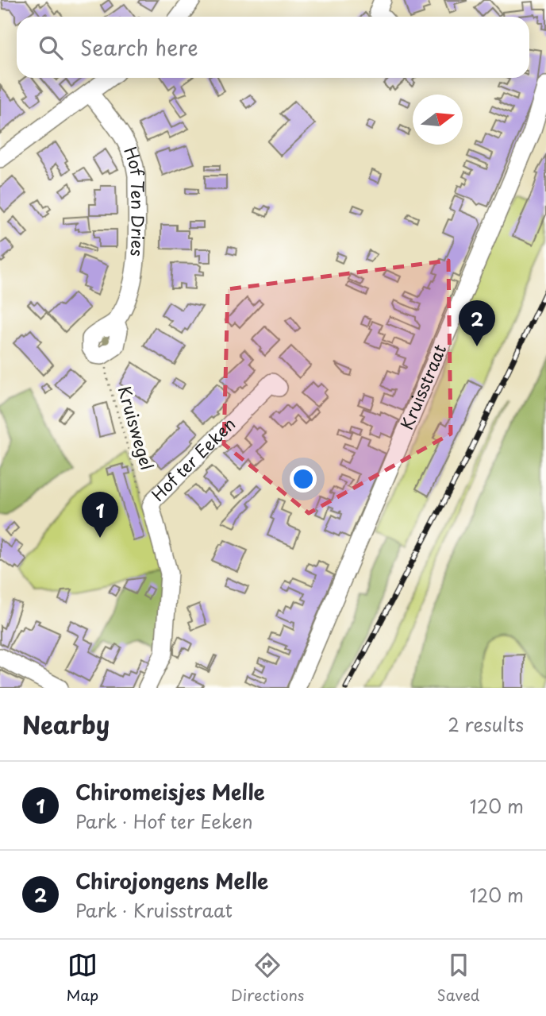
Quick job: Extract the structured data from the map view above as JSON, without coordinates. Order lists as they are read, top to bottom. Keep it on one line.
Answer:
{"streets":{"street":["Hof Ten Dries","Kruisstraat","Hof ter Eeken"],"path":["Kruiswegel"]},"crossings":[["Hof Ten Dries","Kruiswegel"],["Kruiswegel","Hof ter Eeken"]],"north":"right","page":{"search":"Search here","pins":["2","1"],"heading":["Nearby","2 results"],"list":[{"mark":"1","name":"Chiromeisjes Melle","note":"Park · Hof ter Eeken","value":"120 m"},{"mark":"2","name":"Chirojongens Melle","note":"Park · Kruisstraat","value":"120 m"}],"nav":["Map","Directions","Saved"]}}
